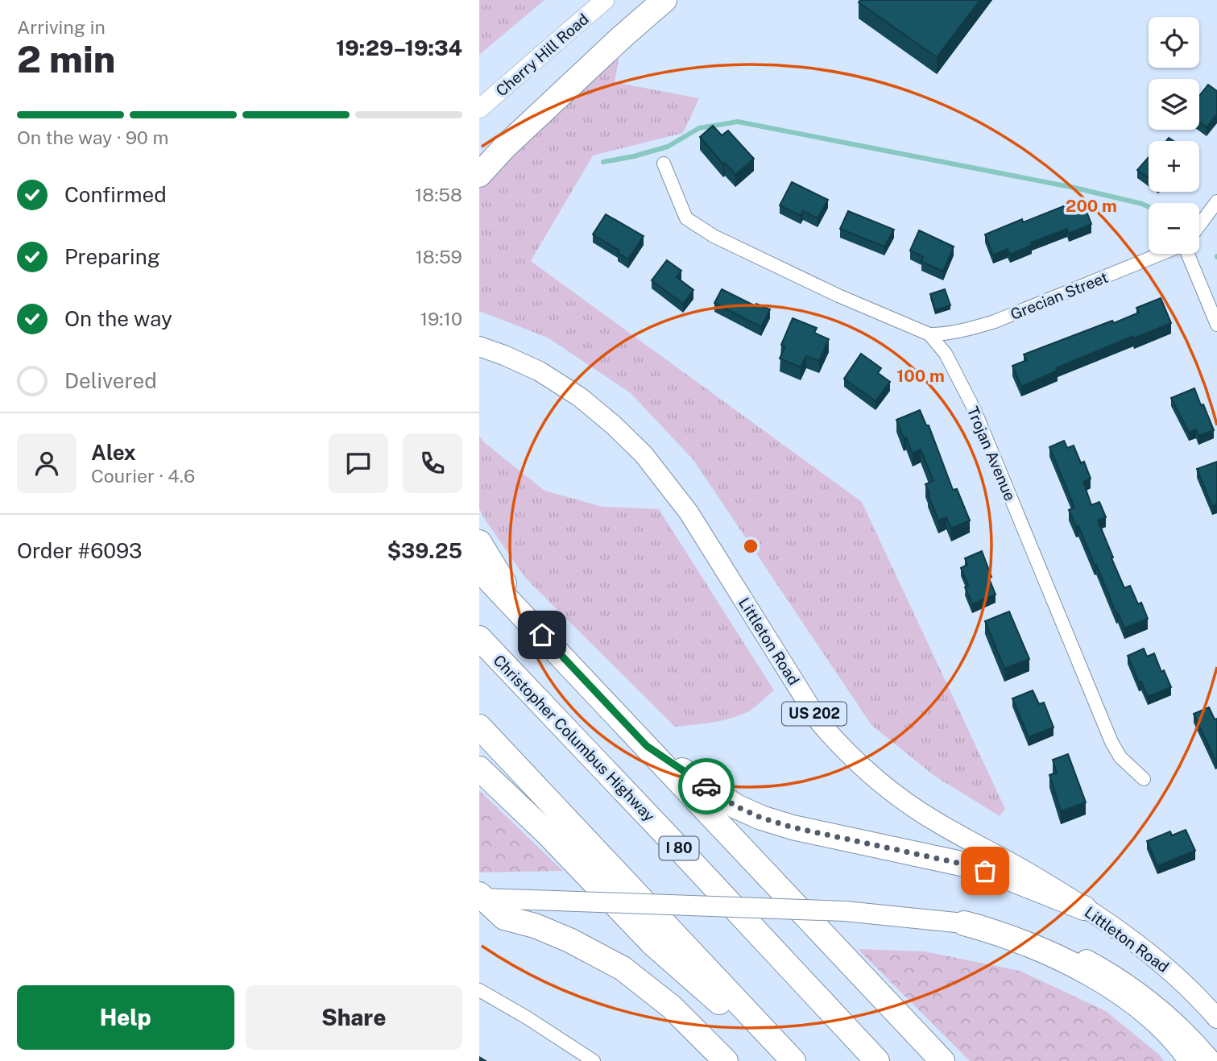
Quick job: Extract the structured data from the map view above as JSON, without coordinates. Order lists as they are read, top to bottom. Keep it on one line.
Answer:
{"streets":{"highway":["Christopher Columbus Highway","I 80"],"main road":["Cherry Hill Road","Littleton Road","US 202"],"street":["Grecian Street","Trojan Avenue"]},"crossings":[["Grecian Street","Trojan Avenue"]],"page":{"heading":["2 min","Arriving in","19:29–19:34"],"panel":["Alex","Courier · 4.6","Order #6093","$39.25"],"map_buttons":["+","−"],"bar":"On the way · 90 m","list":[["Confirmed","18:58"],["Preparing","18:59"],["On the way","19:10"],"Delivered"],"buttons":["Help","Share"]},"rings":["200 m","100 m"]}
